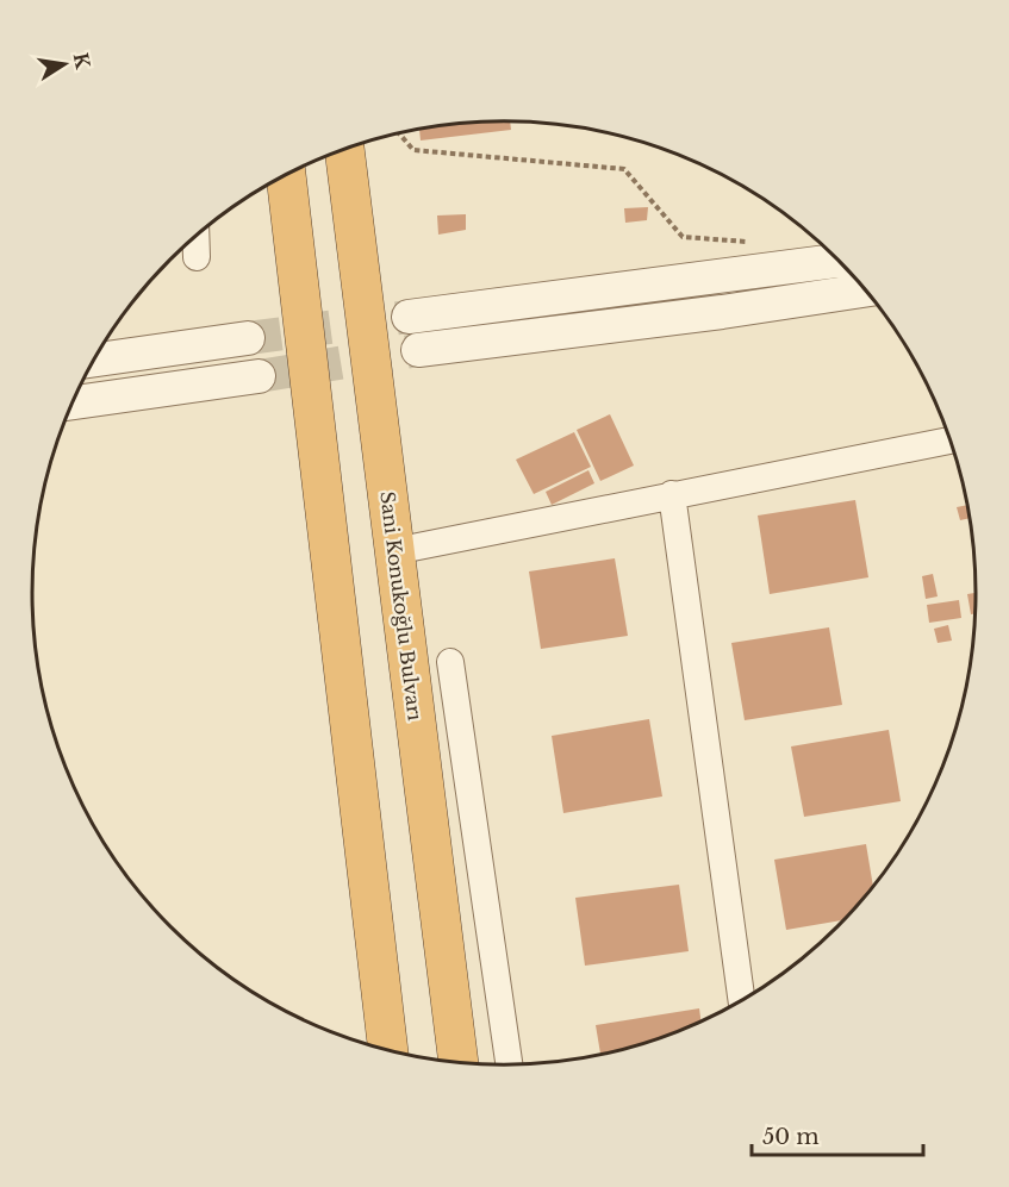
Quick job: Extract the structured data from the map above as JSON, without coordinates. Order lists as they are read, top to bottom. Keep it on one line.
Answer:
{"streets":{"highway":["Sani Konukoğlu Bulvarı"]},"scale_bar":"50 m","north":"right"}
